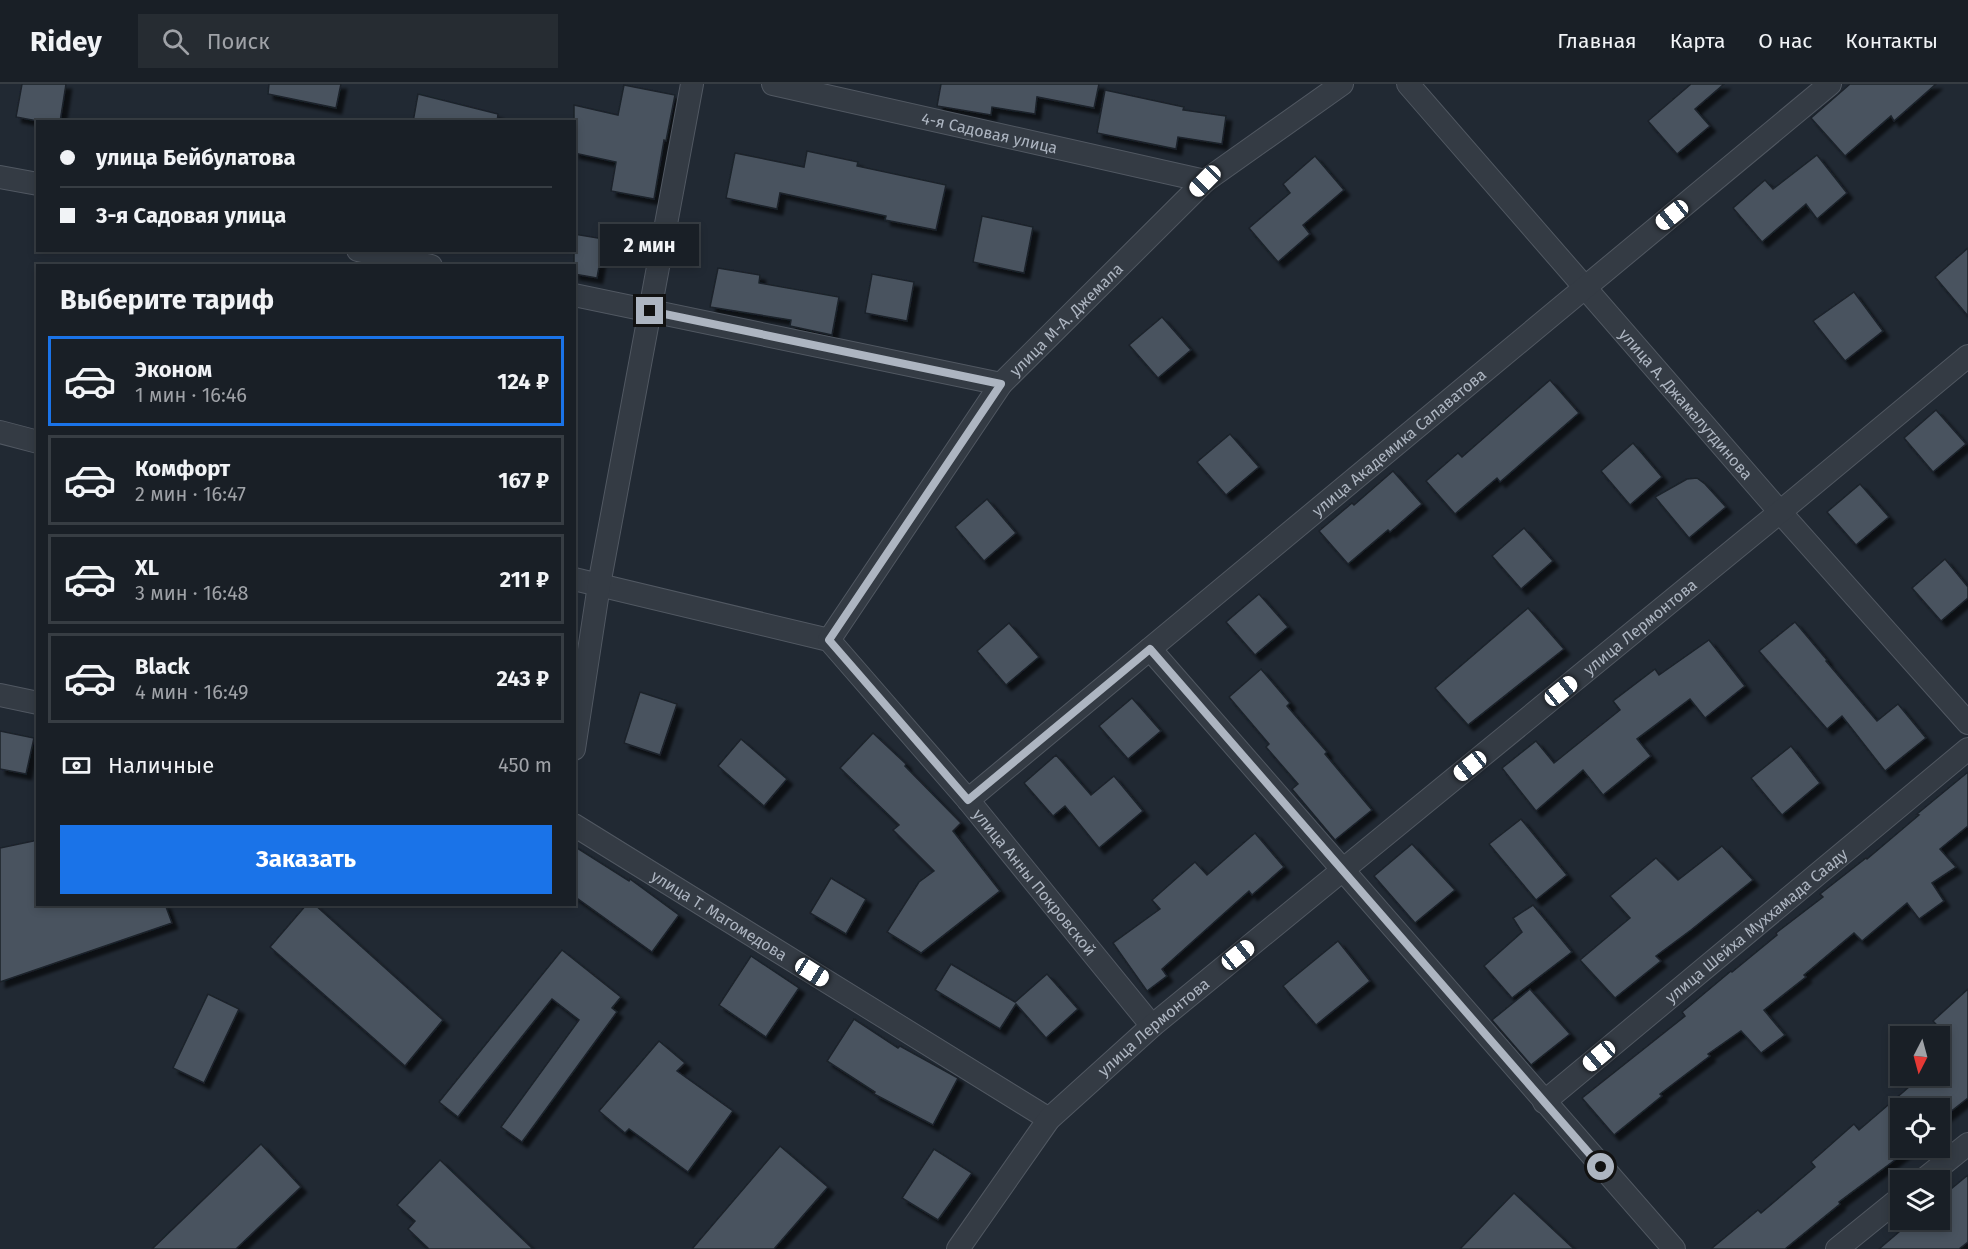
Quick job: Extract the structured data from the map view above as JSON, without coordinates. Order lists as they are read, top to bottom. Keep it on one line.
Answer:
{"streets":{"street":["4-я Садовая улица","улица М-А. Джемала","улица А. Джамалутдинова","улица Академика Салаватова","улица Лермонтова","улица Анны Покровской","улица Т. Магомедова","улица Шейха Муххамада Сааду"]},"crossings":[["4-я Садовая улица","улица М-А. Джемала"],["улица М-А. Джемала","улица Анны Покровской"],["улица А. Джамалутдинова","улица Академика Салаватова"],["улица А. Джамалутдинова","улица Лермонтова"],["улица Академика Салаватова","улица Анны Покровской"],["улица Лермонтова","улица Анны Покровской"],["улица Лермонтова","улица Т. Магомедова"]],"north":"bottom","page":{"header":"Ridey","search":"Поиск","nav":["Главная","Карта","О нас","Контакты"],"banner":["улица Бейбулатова","3-я Садовая улица"],"bubble":"2 мин","heading":"Выберите тариф","list":[{"name":"Эконом","note":"1 мин · 16:46","value":"124 ₽"},{"name":"Комфорт","note":"2 мин · 16:47","value":"167 ₽"},{"name":"XL","note":"3 мин · 16:48","value":"211 ₽"},{"name":"Black","note":"4 мин · 16:49","value":"243 ₽"}],"pay":["Наличные","450 m"],"buttons":"Заказать"}}
